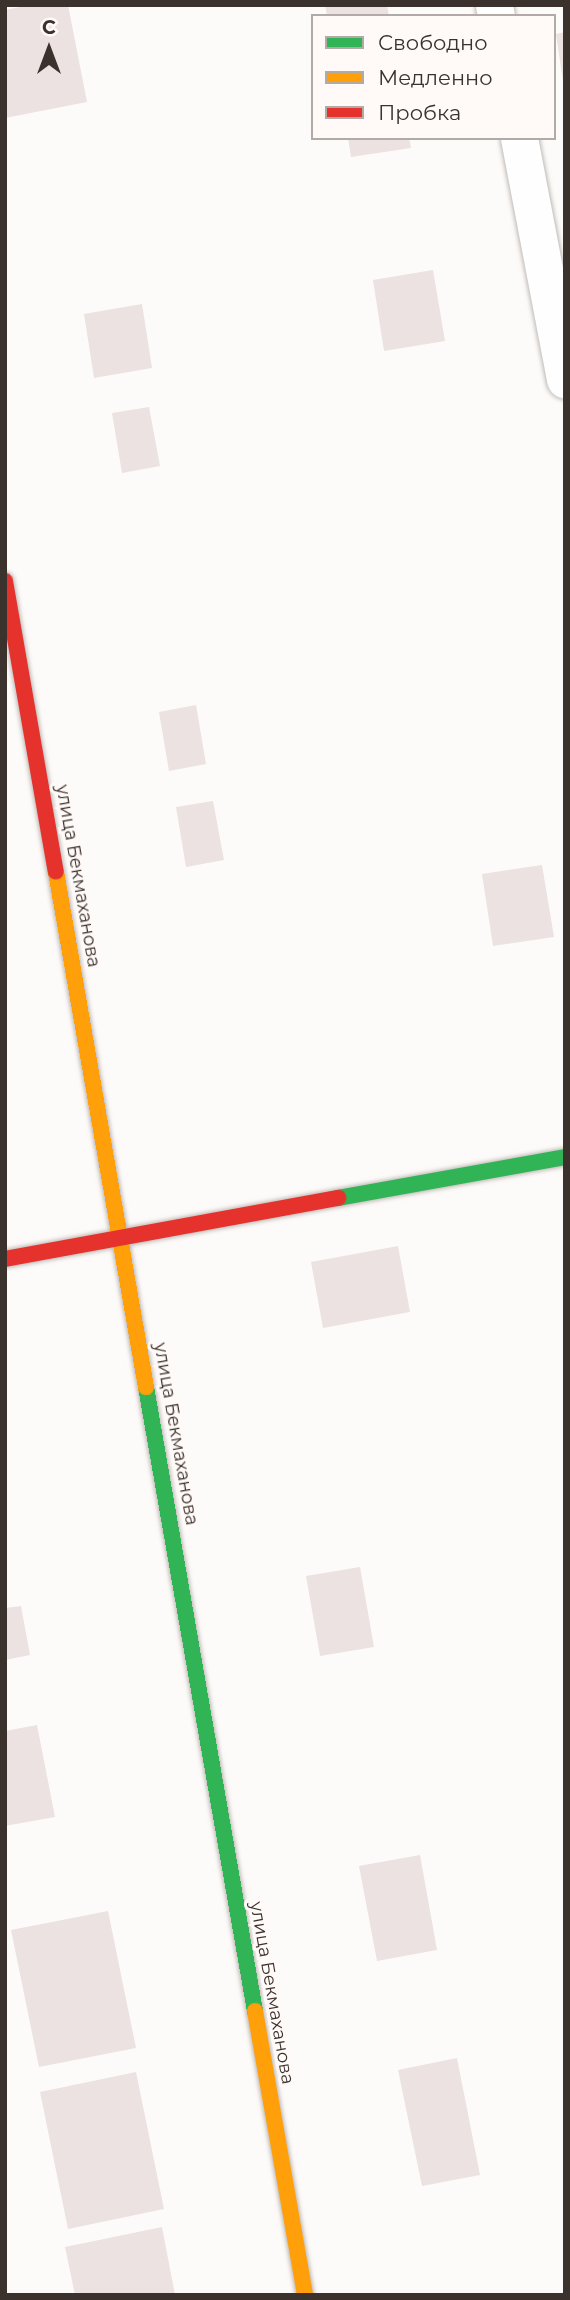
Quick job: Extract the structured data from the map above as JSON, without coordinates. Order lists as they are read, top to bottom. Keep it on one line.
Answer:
{"streets":{"street":["улица Бекмаханова"]},"legend":["Свободно","Медленно","Пробка"],"north":"top"}
